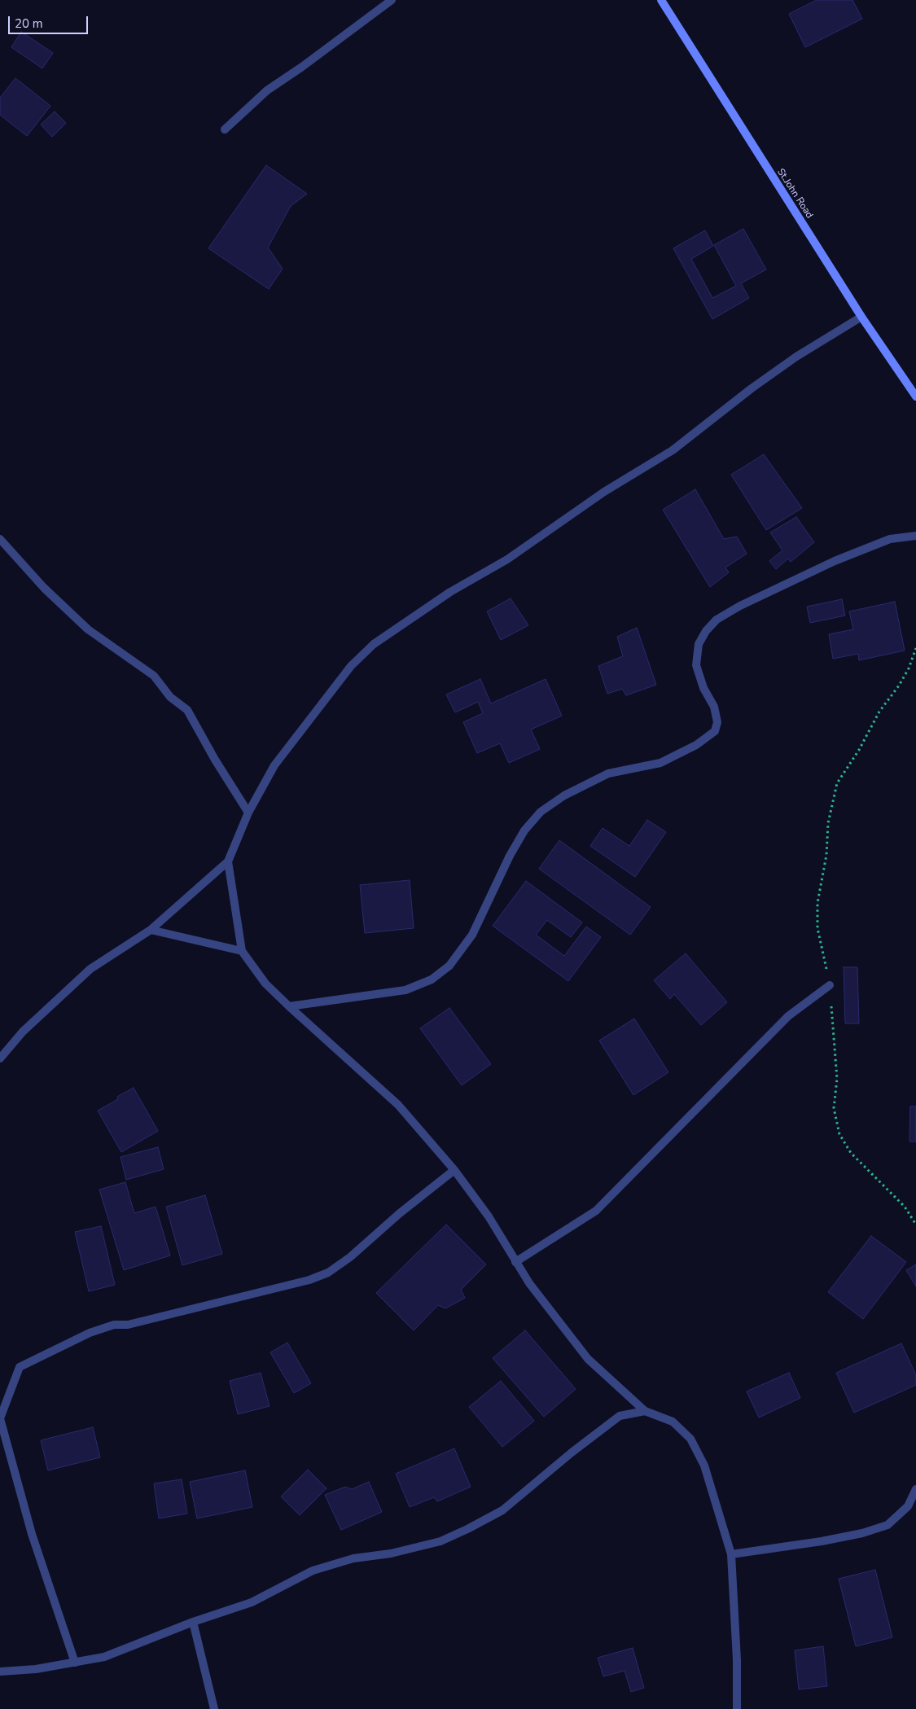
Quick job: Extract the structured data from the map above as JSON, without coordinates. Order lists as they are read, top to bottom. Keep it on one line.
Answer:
{"streets":{"street":["St.John Road"]},"scale_bar":"20 m"}
